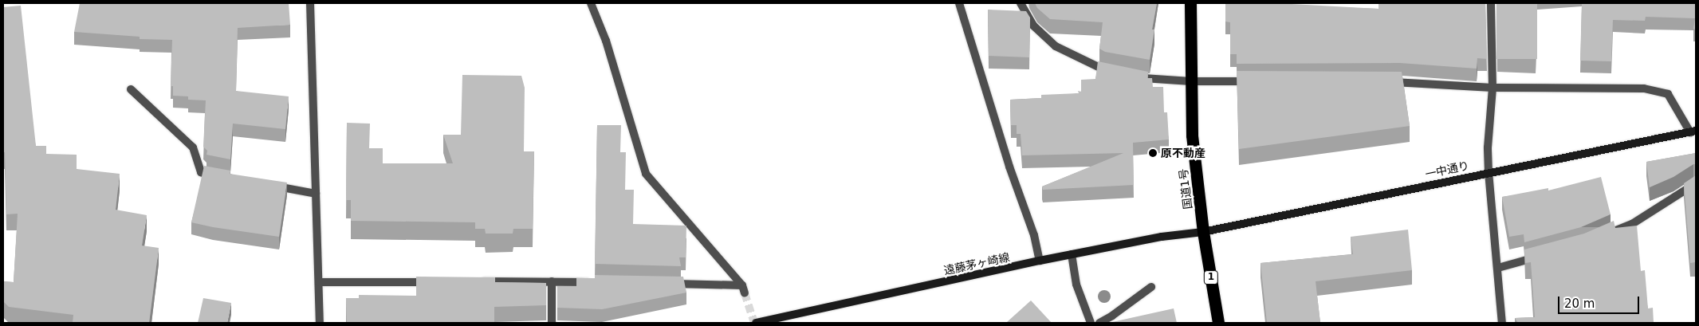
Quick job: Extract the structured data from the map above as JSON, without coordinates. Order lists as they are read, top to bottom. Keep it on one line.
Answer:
{"streets":{"highway":["国道1号","1"],"street":["一中通り","遠藤茅ヶ崎線"]},"crossings":[["一中通り","国道1号"],["一中通り","遠藤茅ヶ崎線"],["国道1号","遠藤茅ヶ崎線"]],"places":["原不動産"],"scale_bar":"20 m"}
